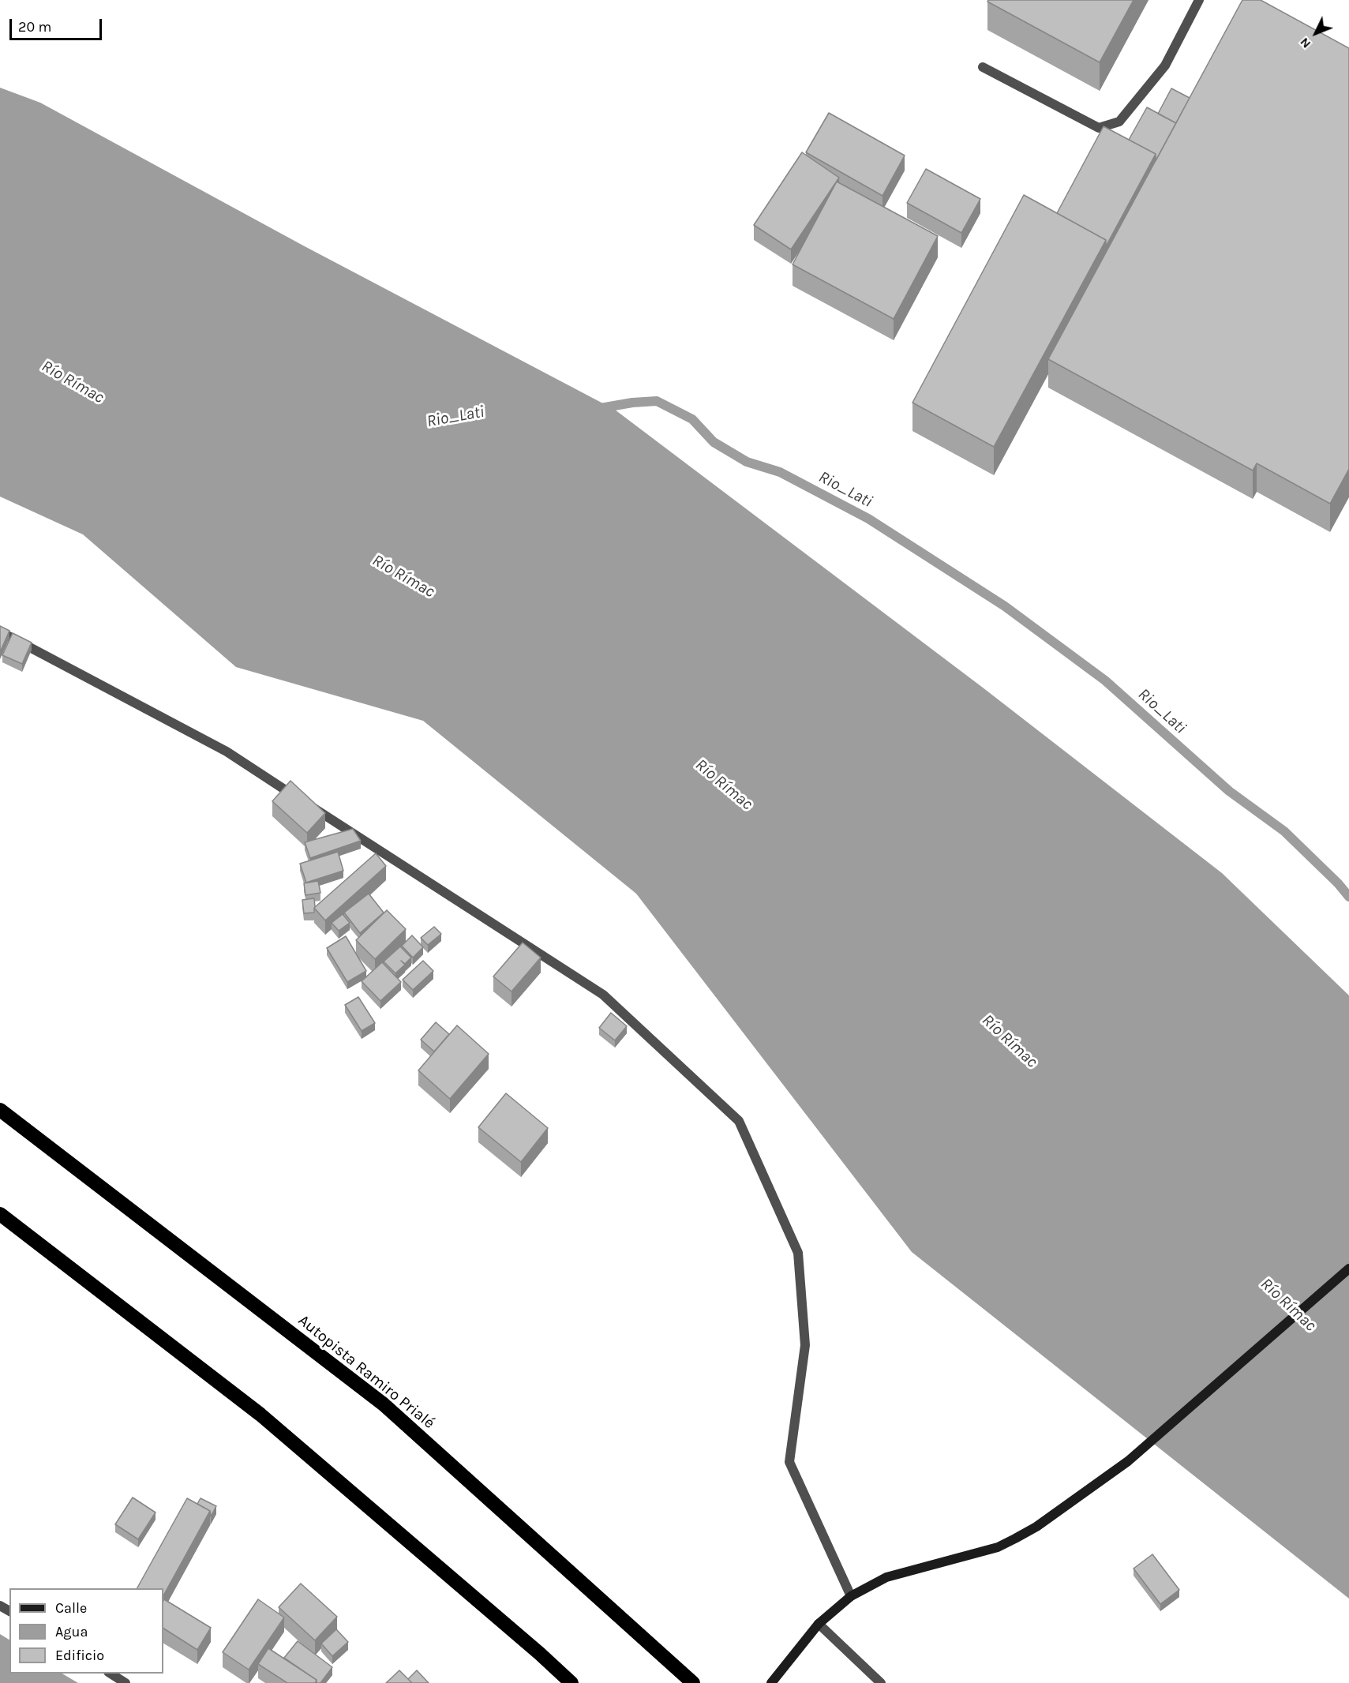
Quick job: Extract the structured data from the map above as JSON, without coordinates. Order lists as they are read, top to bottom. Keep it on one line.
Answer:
{"streets":{"highway":["Autopista Ramiro Prialé"]},"water":["Río Rímac","Rio_Lati"],"legend":["Calle","Agua","Edificio"],"scale_bar":"20 m","north":"bottom left"}
